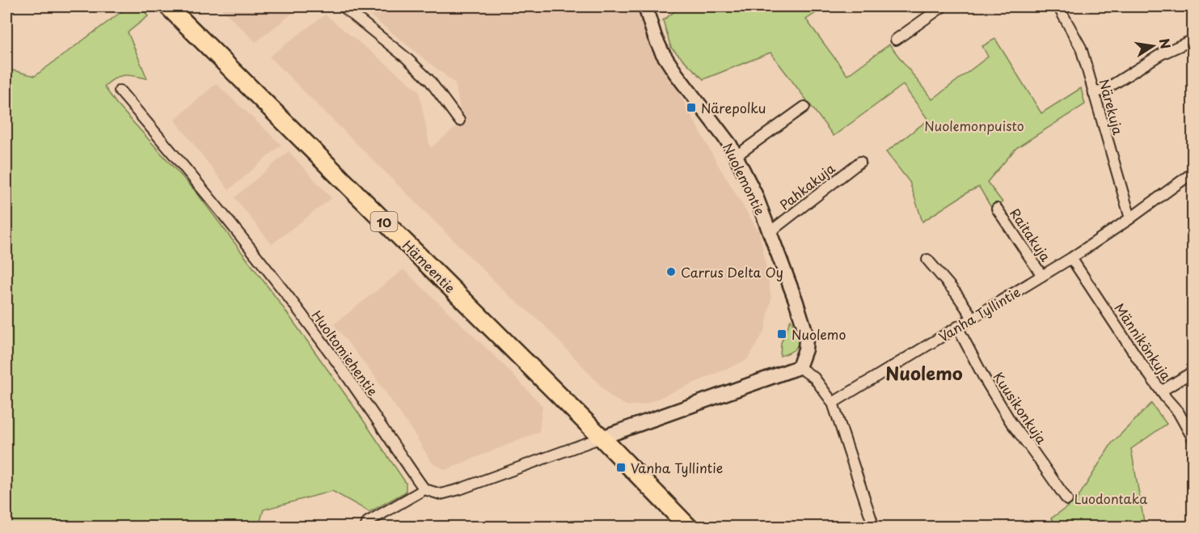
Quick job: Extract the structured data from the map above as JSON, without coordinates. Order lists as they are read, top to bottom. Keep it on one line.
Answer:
{"streets":{"highway":["10","Hämeentie"],"street":["Närekuja","Nuolemontie","Pahkakuja","Raitakuja","Vanha Tyllintie","Männikönkuja","Huoltomiehentie","Kuusikonkuja"]},"crossings":[["Närekuja","Vanha Tyllintie"],["Nuolemontie","Pahkakuja"],["Raitakuja","Vanha Tyllintie"],["Vanha Tyllintie","Männikönkuja"],["Vanha Tyllintie","Kuusikonkuja"]],"districts":["Nuolemo"],"parks":["Nuolemonpuisto","Luodontaka"],"places":{"transit":["Närepolku","Nuolemo","Vanha Tyllintie"],"other":["Carrus Delta Oy"]},"north":"right"}
